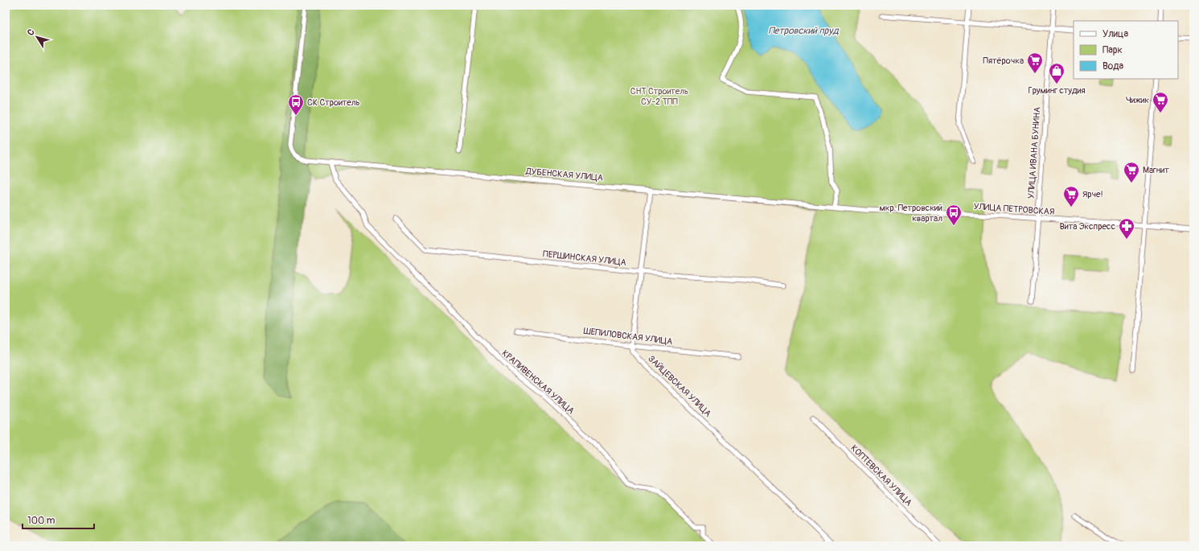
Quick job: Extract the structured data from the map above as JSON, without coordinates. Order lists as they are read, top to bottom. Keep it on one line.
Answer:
{"streets":{"street":["УЛИЦА ИВАНА БУНИНА","ДУБЕНСКАЯ УЛИЦА","УЛИЦА ПЕТРОВСКАЯ","ПЕРШИНСКАЯ УЛИЦА","ШЕПИЛОВСКАЯ УЛИЦА","КРАПИВЕНСКАЯ УЛИЦА","ЗАЙЦЕВСКАЯ УЛИЦА","КОПТЕВСКАЯ УЛИЦА"]},"crossings":[["УЛИЦА ИВАНА БУНИНА","УЛИЦА ПЕТРОВСКАЯ"],["ДУБЕНСКАЯ УЛИЦА","УЛИЦА ПЕТРОВСКАЯ"],["ДУБЕНСКАЯ УЛИЦА","КРАПИВЕНСКАЯ УЛИЦА"],["ШЕПИЛОВСКАЯ УЛИЦА","ЗАЙЦЕВСКАЯ УЛИЦА"]],"water":["Петровский пруд"],"parks":["СНТ Строитель СУ-2 ТПП"],"places":{"supermarket":["Пятёрочка","Чижик","Магнит","Ярче!"],"shop":["Груминг студия"],"bus stop":["СК Строитель","мкр. Петровский квартал"],"pharmacy":["Вита Экспресс"]},"legend":["Улица","Парк","Вода"],"scale_bar":"100 m","north":"top left"}
